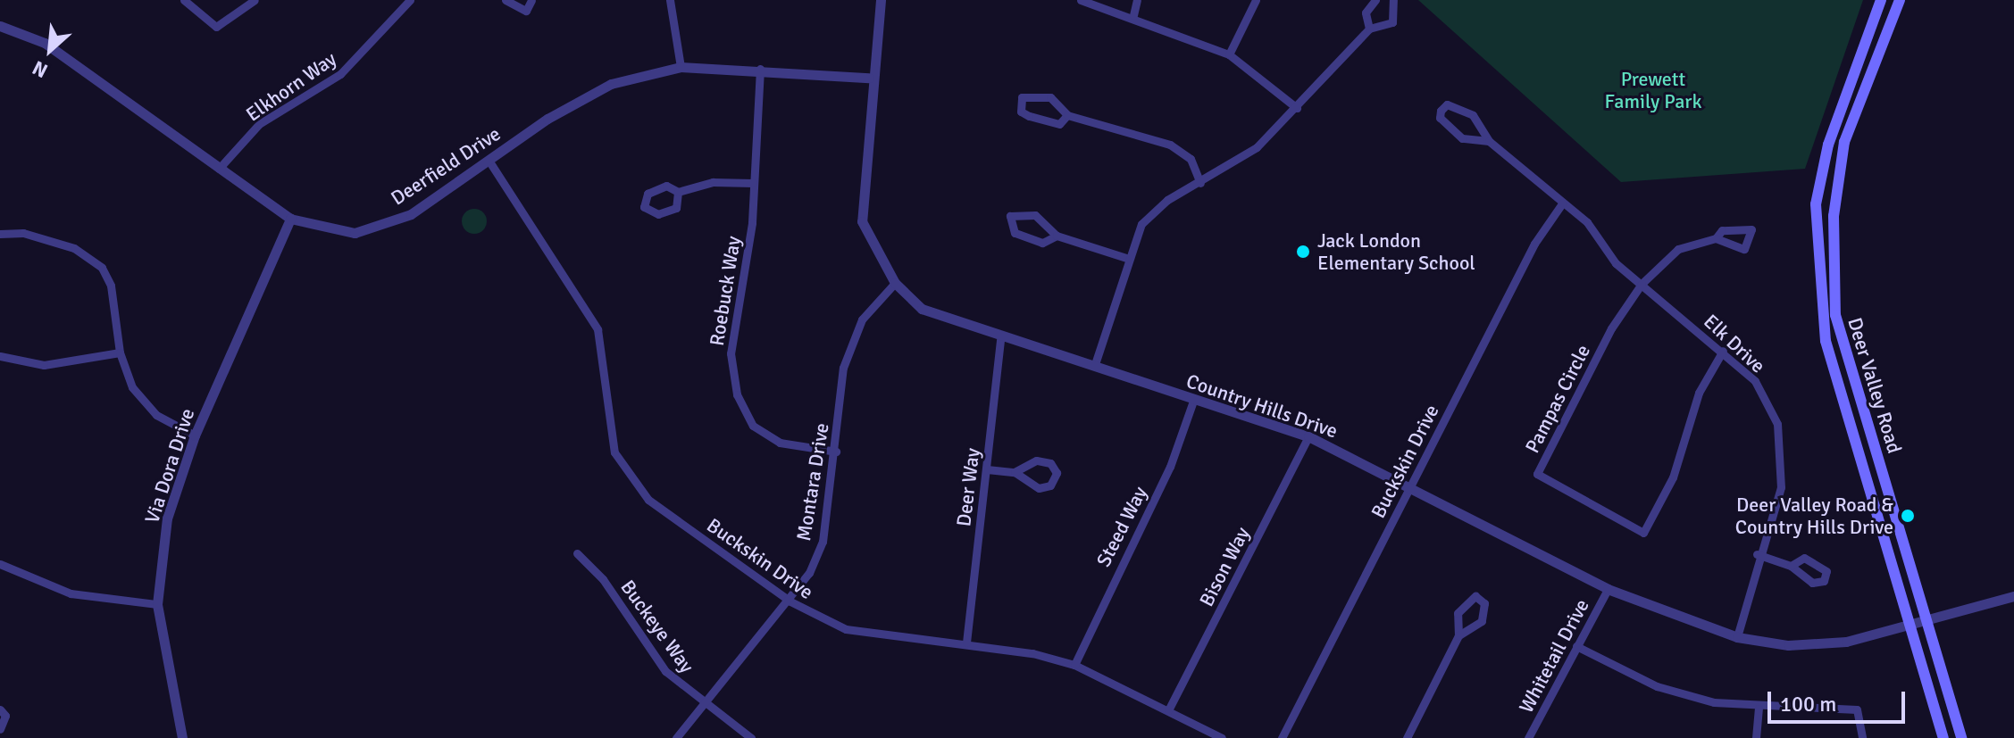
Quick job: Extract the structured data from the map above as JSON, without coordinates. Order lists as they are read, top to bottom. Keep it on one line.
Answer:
{"streets":{"main road":["Deer Valley Road"],"street":["Elkhorn Way","Deerfield Drive","Roebuck Way","Elk Drive","Pampas Circle","Country Hills Drive","Buckskin Drive","Via Dora Drive","Montara Drive","Deer Way","Steed Way","Bison Way","Buckeye Way","Whitetail Drive"]},"crossings":[["Elkhorn Way","Deerfield Drive"],["Deerfield Drive","Roebuck Way"],["Deerfield Drive","Country Hills Drive"],["Deerfield Drive","Buckskin Drive"],["Deerfield Drive","Via Dora Drive"],["Roebuck Way","Montara Drive"],["Elk Drive","Pampas Circle"],["Elk Drive","Country Hills Drive"],["Elk Drive","Buckskin Drive"],["Deer Valley Road","Country Hills Drive"],["Country Hills Drive","Buckskin Drive"],["Country Hills Drive","Montara Drive"],["Country Hills Drive","Deer Way"],["Country Hills Drive","Steed Way"],["Country Hills Drive","Bison Way"],["Country Hills Drive","Whitetail Drive"],["Buckskin Drive","Montara Drive"],["Buckskin Drive","Deer Way"],["Buckskin Drive","Steed Way"],["Buckskin Drive","Bison Way"],["Montara Drive","Buckeye Way"]],"parks":["Prewett Family Park"],"places":["Jack London Elementary School","Deer Valley Road & Country Hills Drive"],"scale_bar":"100 m","north":"bottom left"}
